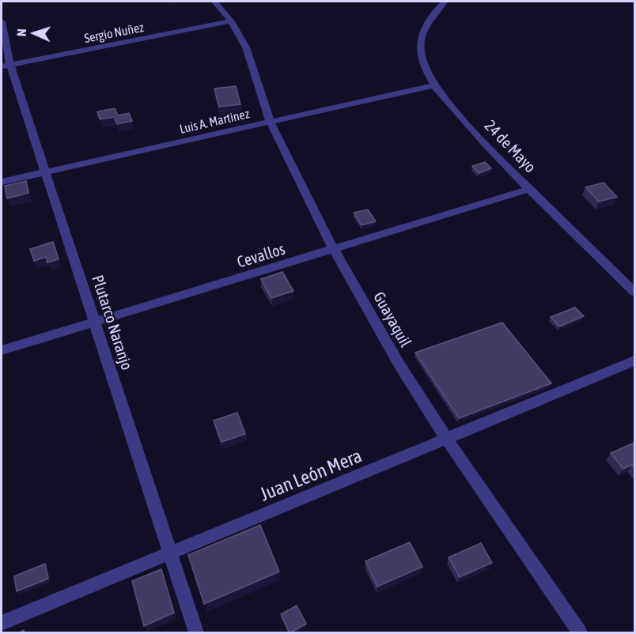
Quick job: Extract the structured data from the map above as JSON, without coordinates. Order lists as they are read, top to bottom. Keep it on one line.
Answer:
{"streets":{"street":["Sergio Nuñez","Luis A. Martinez","24 de Mayo","Cevallos","Guayaquil","Plutarco Naranjo","Juan León Mera"]},"crossings":[["Sergio Nuñez","Guayaquil"],["Sergio Nuñez","Plutarco Naranjo"],["Luis A. Martinez","24 de Mayo"],["Luis A. Martinez","Guayaquil"],["Luis A. Martinez","Plutarco Naranjo"],["24 de Mayo","Cevallos"],["Cevallos","Guayaquil"],["Cevallos","Plutarco Naranjo"],["Guayaquil","Juan León Mera"],["Plutarco Naranjo","Juan León Mera"]],"north":"left"}
